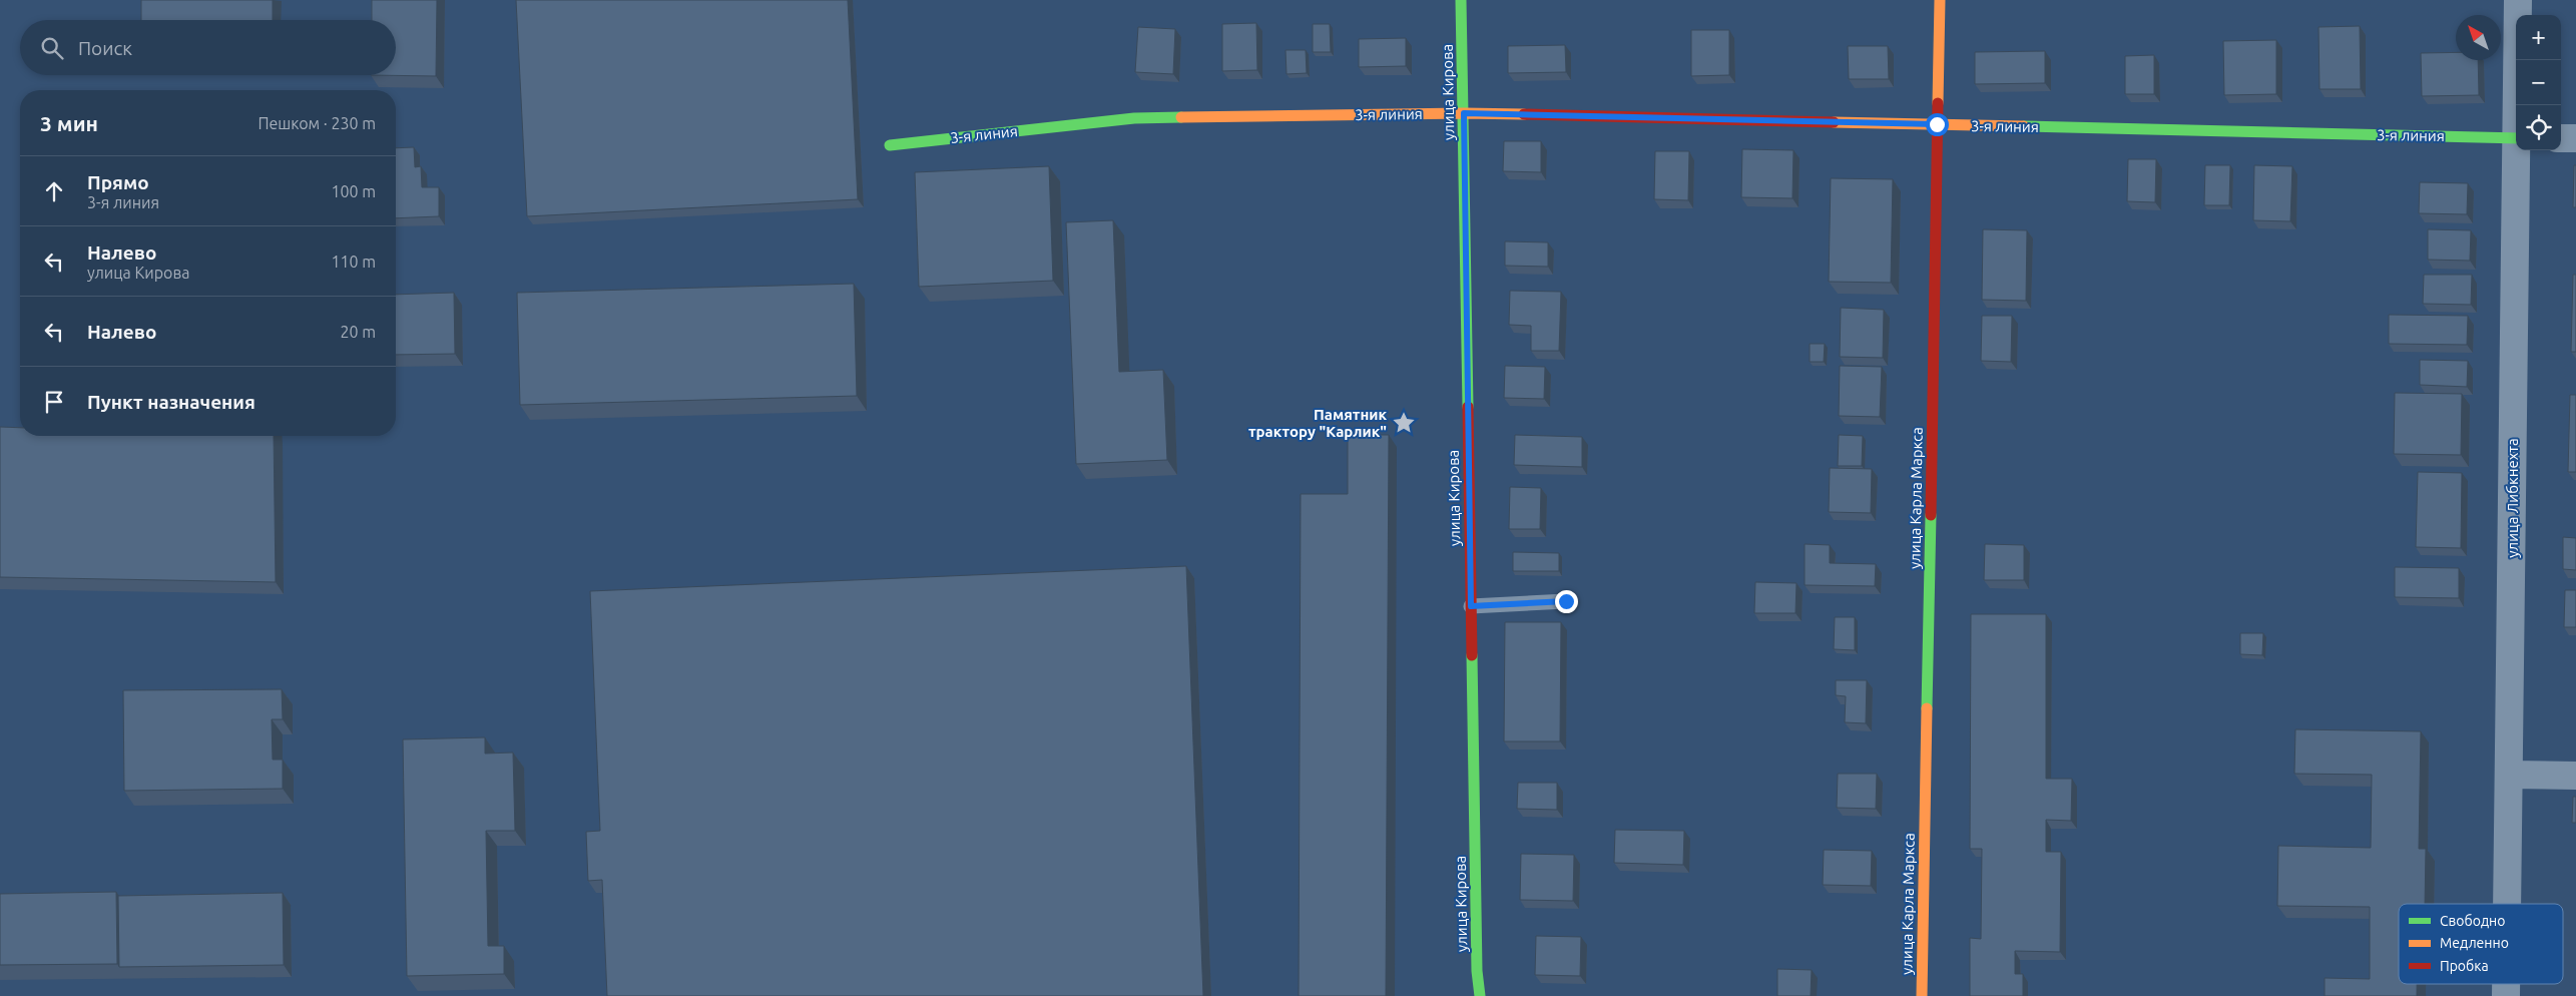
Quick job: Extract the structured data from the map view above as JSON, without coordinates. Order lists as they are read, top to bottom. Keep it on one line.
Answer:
{"streets":{"street":["улица Кирова","3-я линия","улица Карла Маркса","улица Либкнехта"]},"crossings":[["улица Кирова","3-я линия"],["3-я линия","улица Карла Маркса"]],"places":{"place":["Памятник трактору \"Карлик\""]},"legend":["Свободно","Медленно","Пробка"],"north":"top left","page":{"map_buttons":["+","−"],"search":"Поиск","heading":["3 мин","Пешком · 230 m"],"list":[["Прямо","3-я линия","100 m"],["Налево","улица Кирова","110 m"],["Налево","20 m"],"Пункт назначения"]}}
